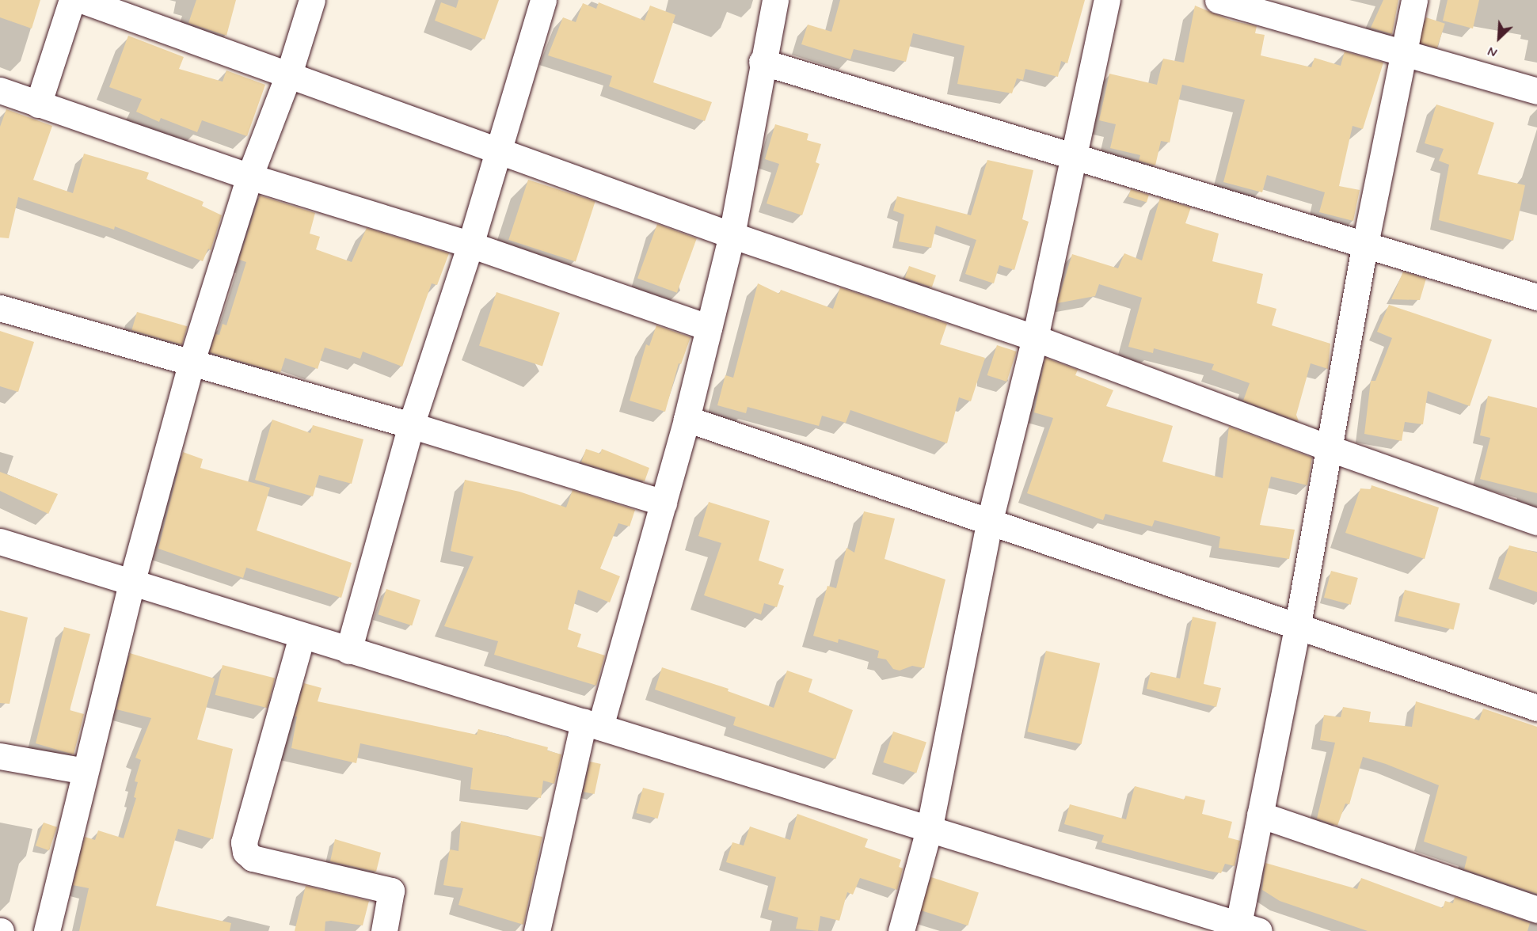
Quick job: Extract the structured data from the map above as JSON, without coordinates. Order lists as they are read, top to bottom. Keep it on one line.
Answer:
{"north":"bottom left"}
